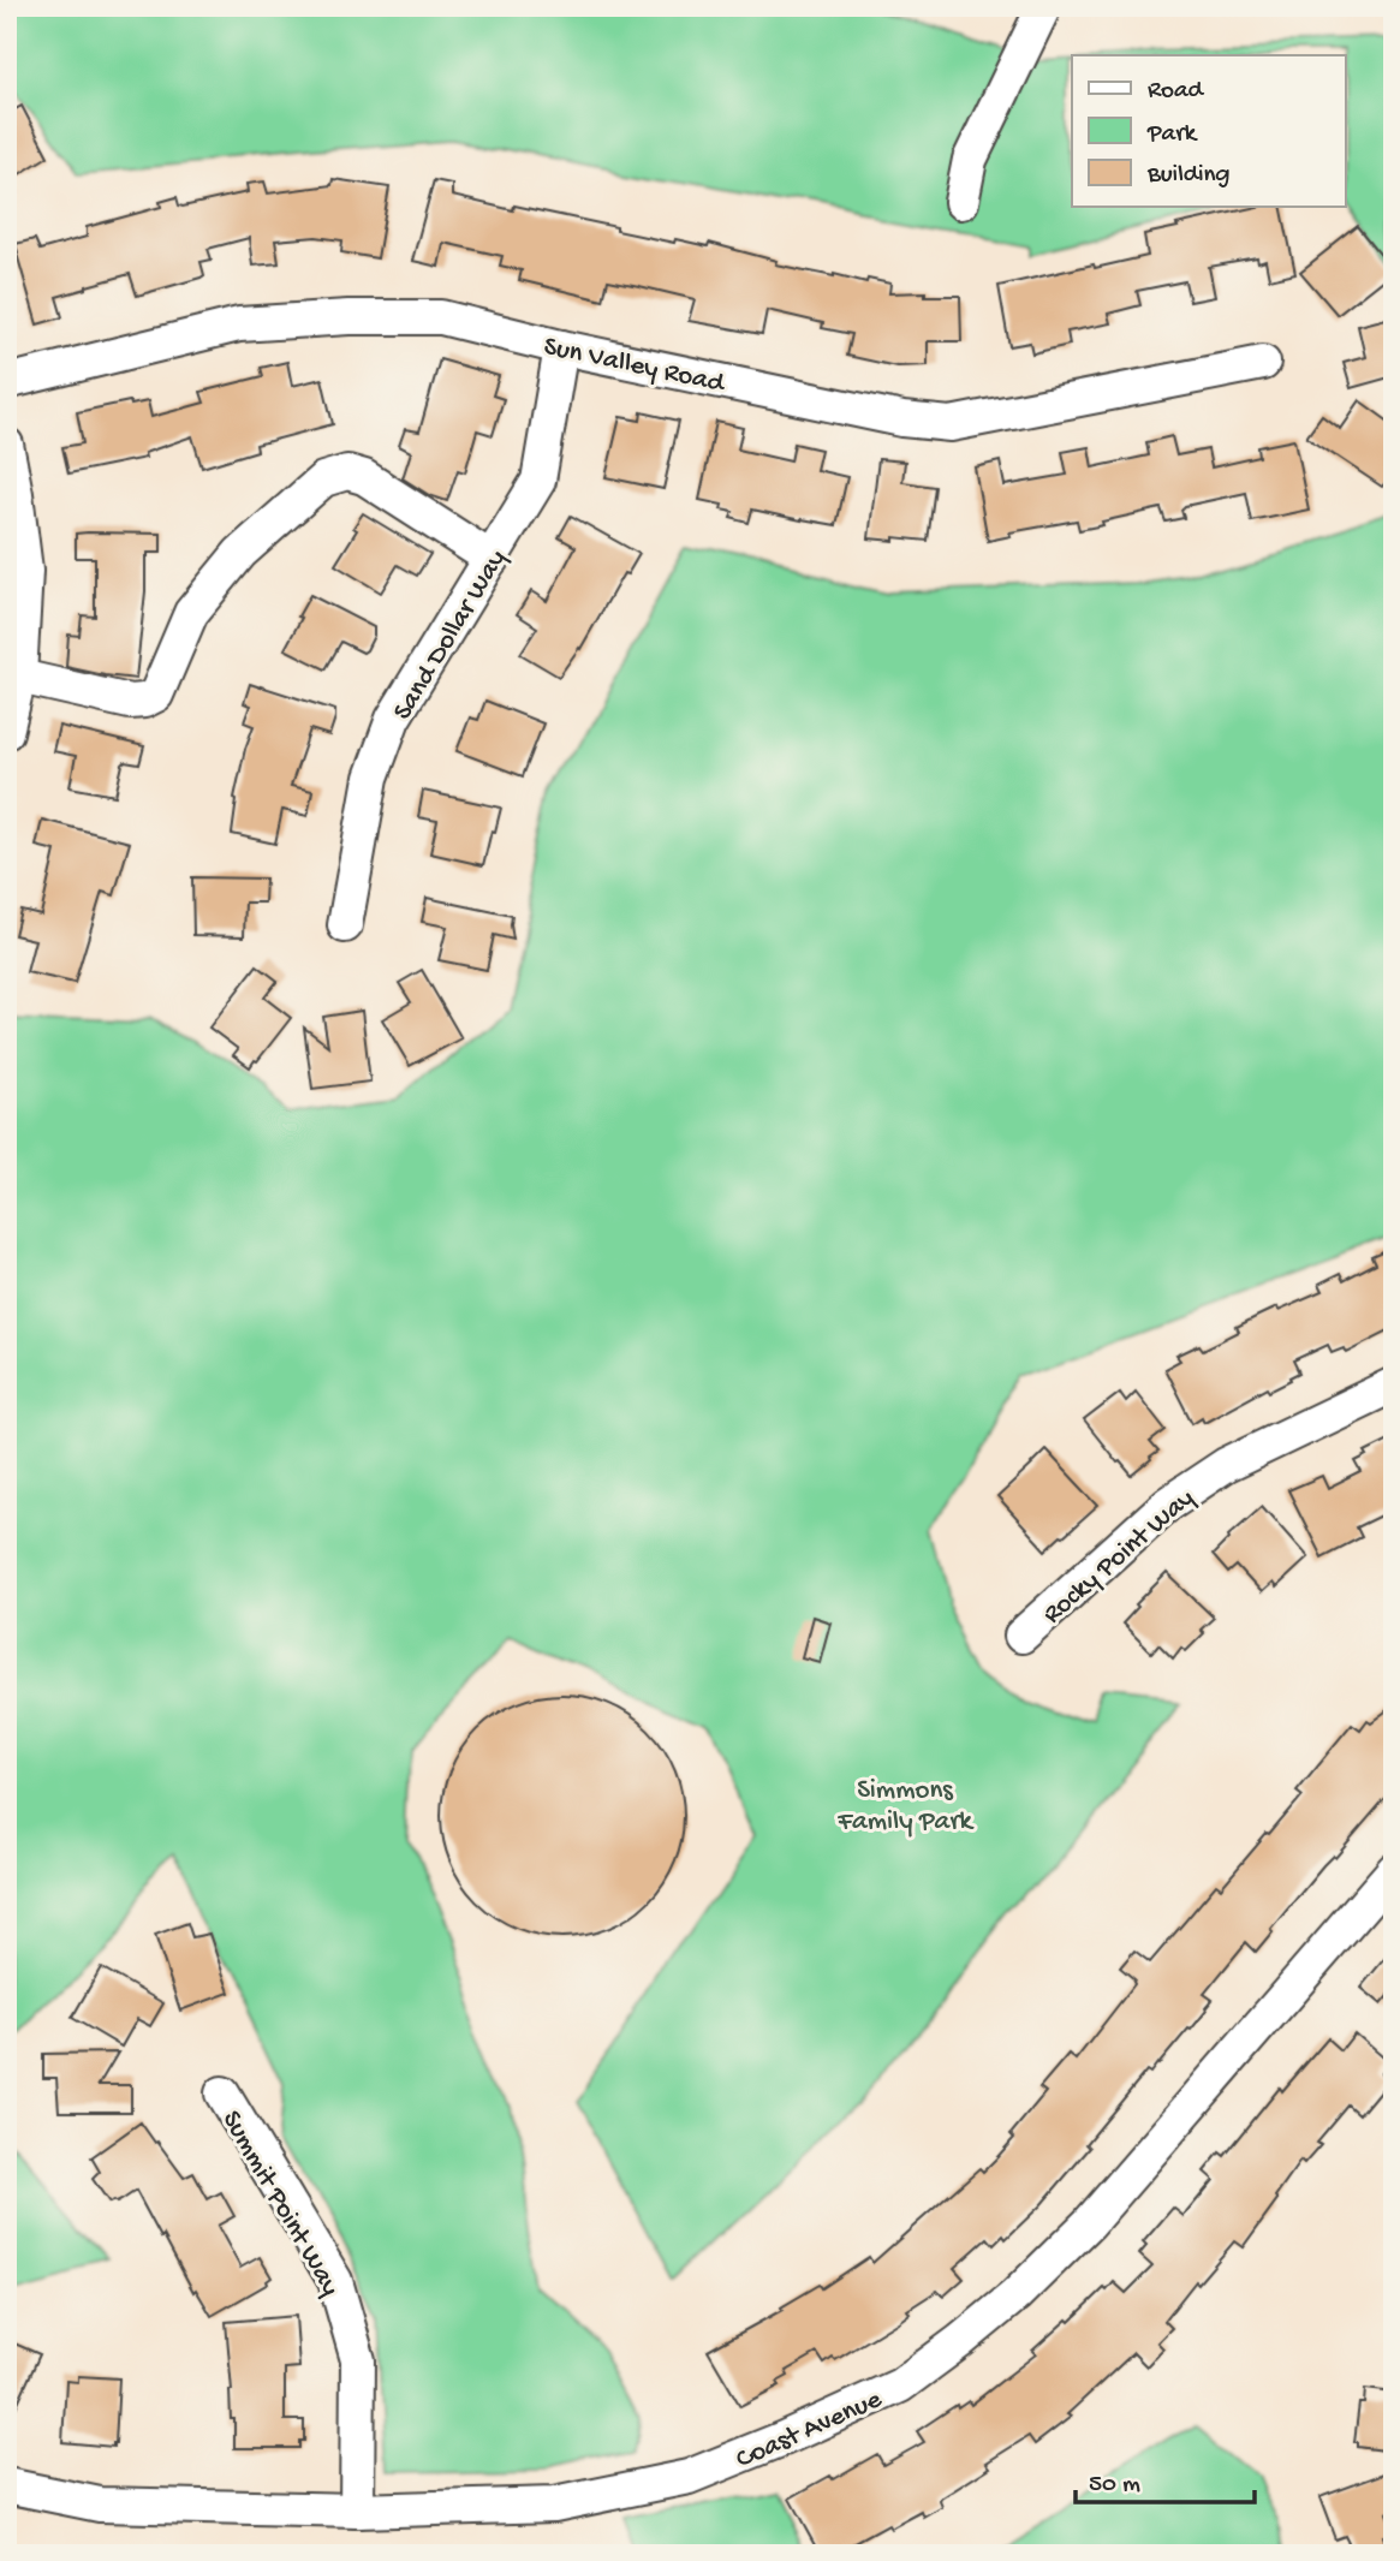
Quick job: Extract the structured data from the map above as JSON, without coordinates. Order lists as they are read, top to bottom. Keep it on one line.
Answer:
{"streets":{"street":["Sun Valley Road","Sand Dollar Way","Rocky Point Way","Summit Point Way","Coast Avenue"]},"crossings":[["Sun Valley Road","Sand Dollar Way"],["Summit Point Way","Coast Avenue"]],"parks":["Simmons Family Park"],"legend":["Road","Park","Building"],"scale_bar":"50 m"}
